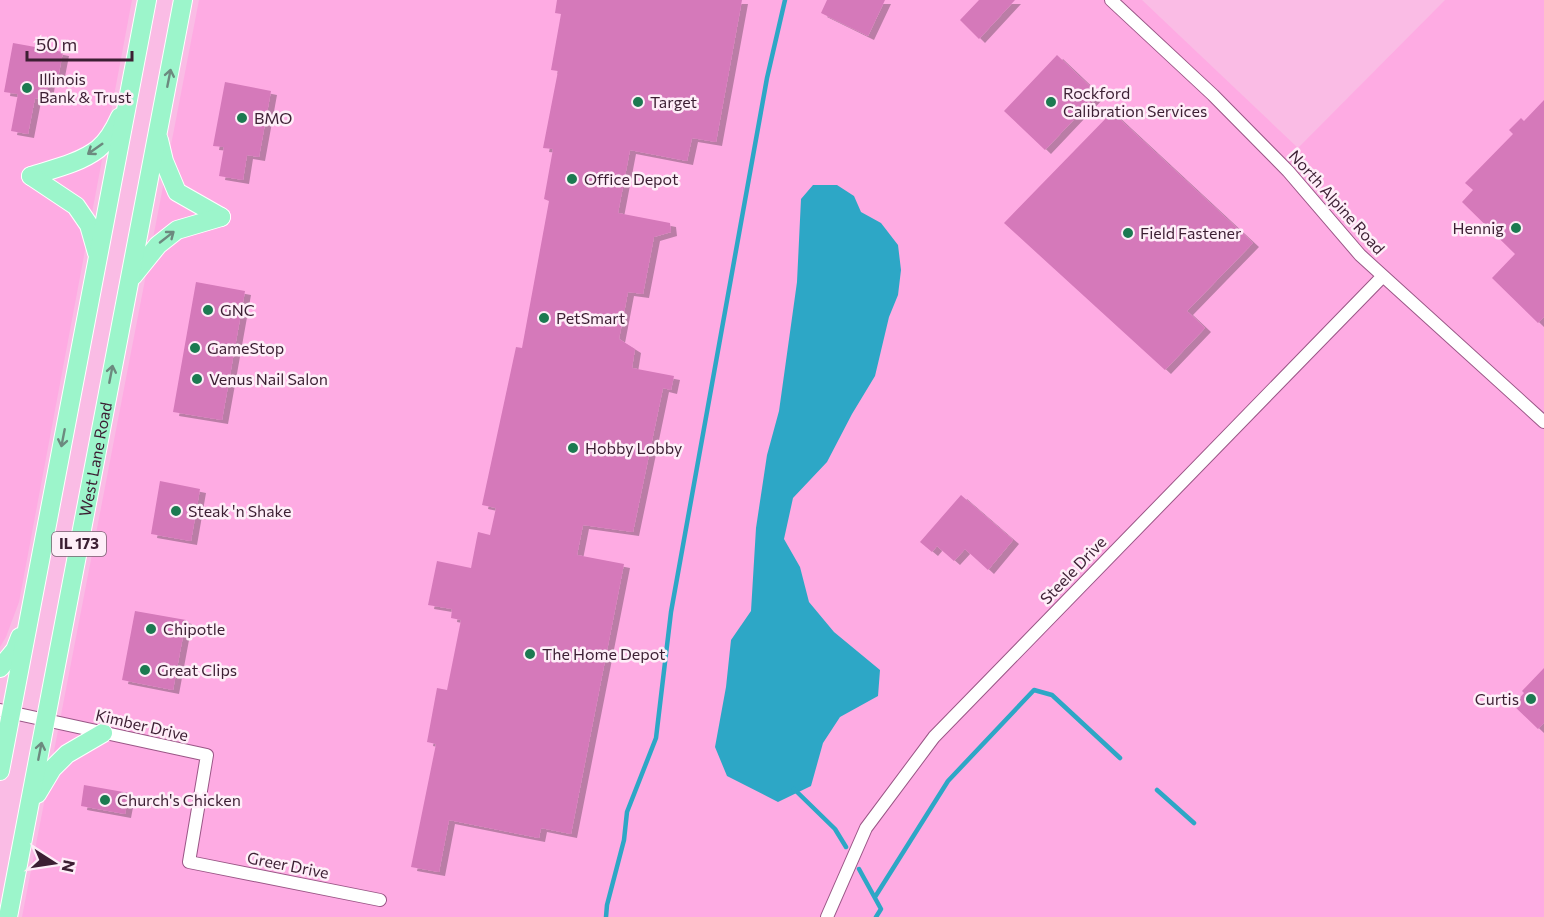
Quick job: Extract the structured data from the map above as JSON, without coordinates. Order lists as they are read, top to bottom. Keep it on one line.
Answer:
{"streets":{"main road":["West Lane Road","IL 173"],"street":["North Alpine Road","Steele Drive","Kimber Drive","Greer Drive"]},"crossings":[["North Alpine Road","Steele Drive"],["West Lane Road","Kimber Drive"],["IL 173","Kimber Drive"],["Kimber Drive","Greer Drive"]],"places":["Illinois Bank & Trust","Target","Rockford Calibration Services","BMO","Office Depot","Hennig","Field Fastener","GNC","PetSmart","GameStop","Venus Nail Salon","Hobby Lobby","Steak 'n Shake","Chipotle","The Home Depot","Great Clips","Curtis","Church's Chicken"],"scale_bar":"50 m","north":"right"}
